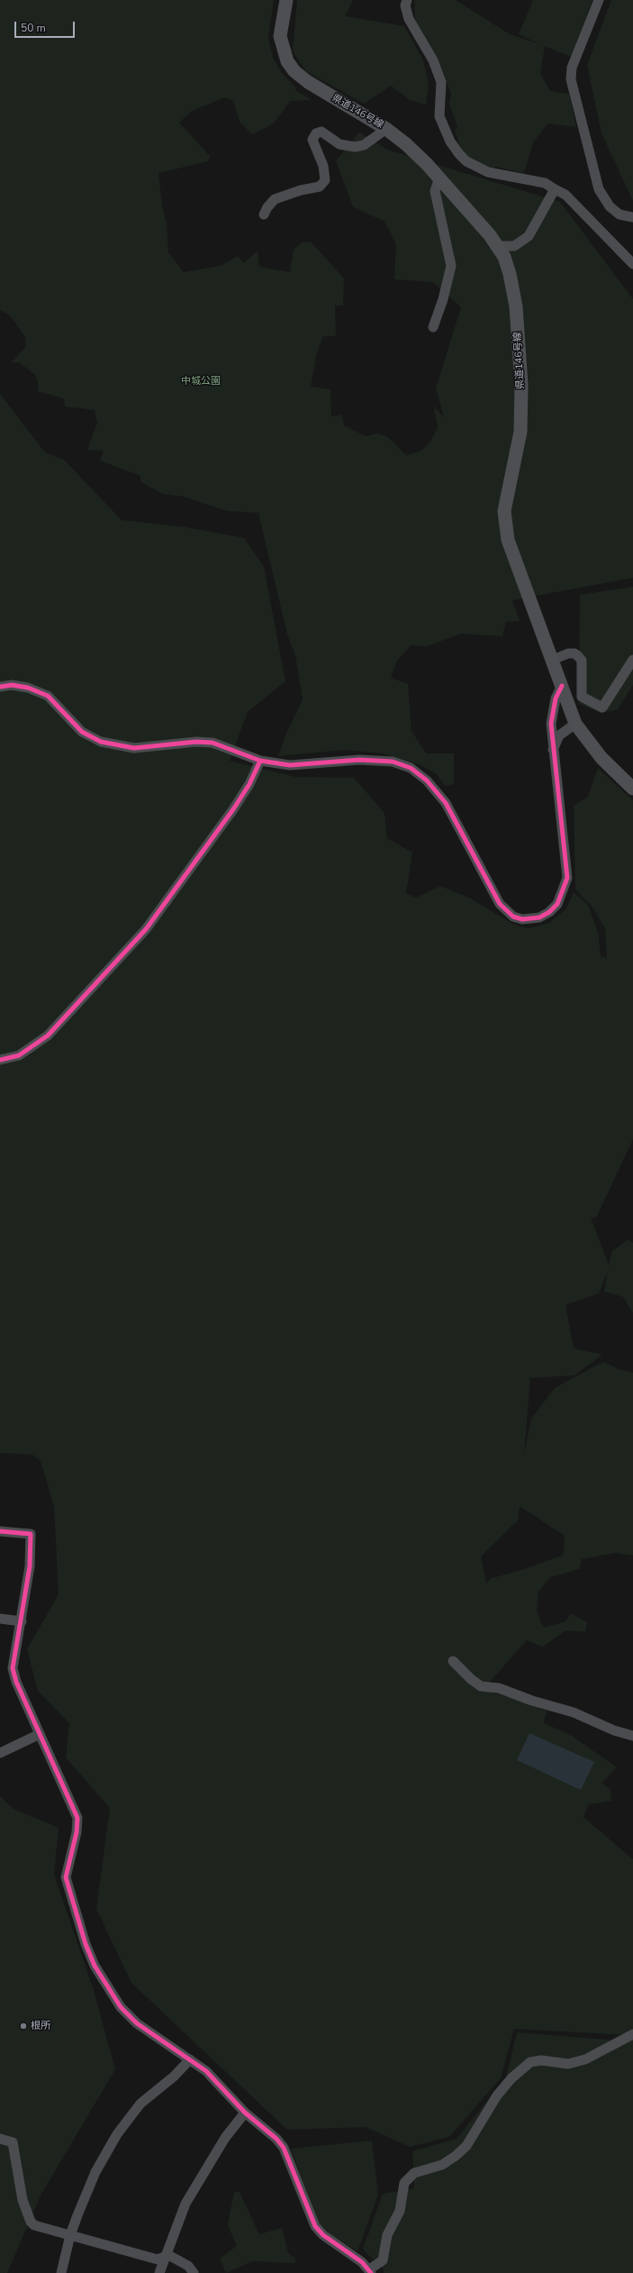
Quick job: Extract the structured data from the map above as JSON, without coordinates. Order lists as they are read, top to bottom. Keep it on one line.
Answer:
{"streets":{"main road":["県道146号線"]},"parks":["中城公園"],"places":["根所"],"scale_bar":"50 m"}
